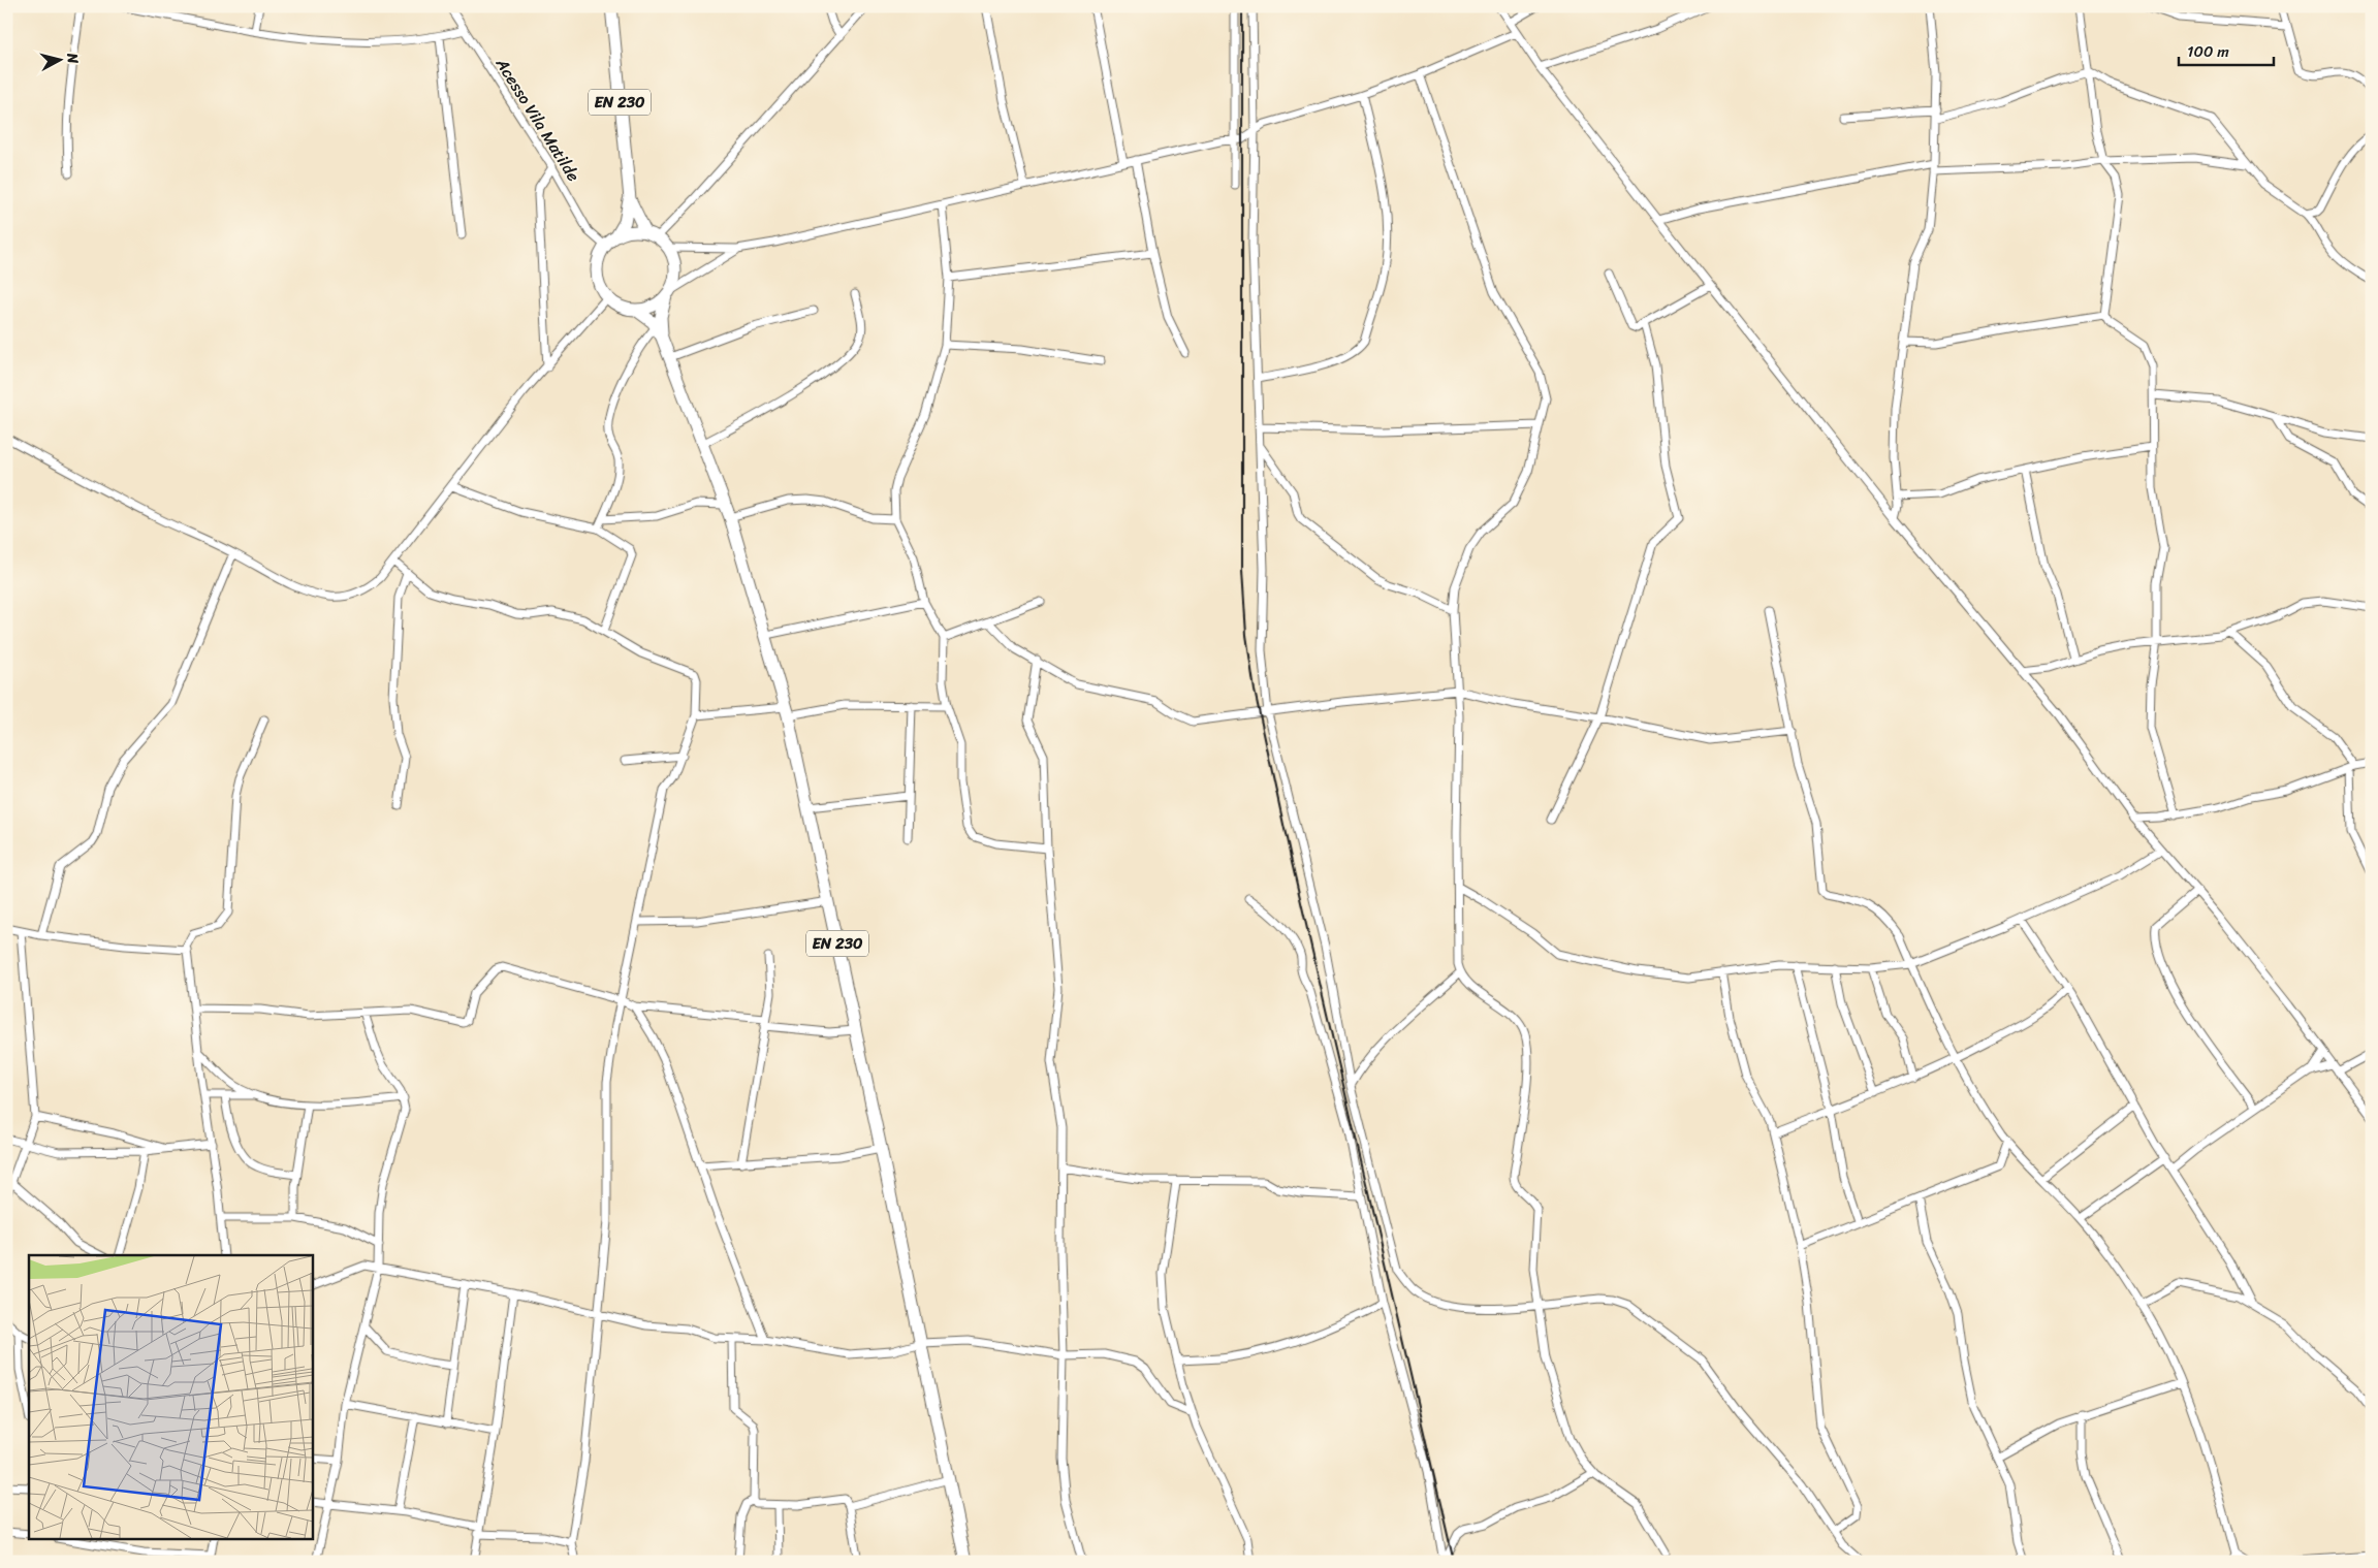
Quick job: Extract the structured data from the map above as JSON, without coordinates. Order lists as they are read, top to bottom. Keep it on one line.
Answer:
{"streets":{"main road":["EN 230"],"street":["Acesso Vila Matilde"]},"crossings":[["EN 230","Acesso Vila Matilde"]],"scale_bar":"100 m","north":"right"}
